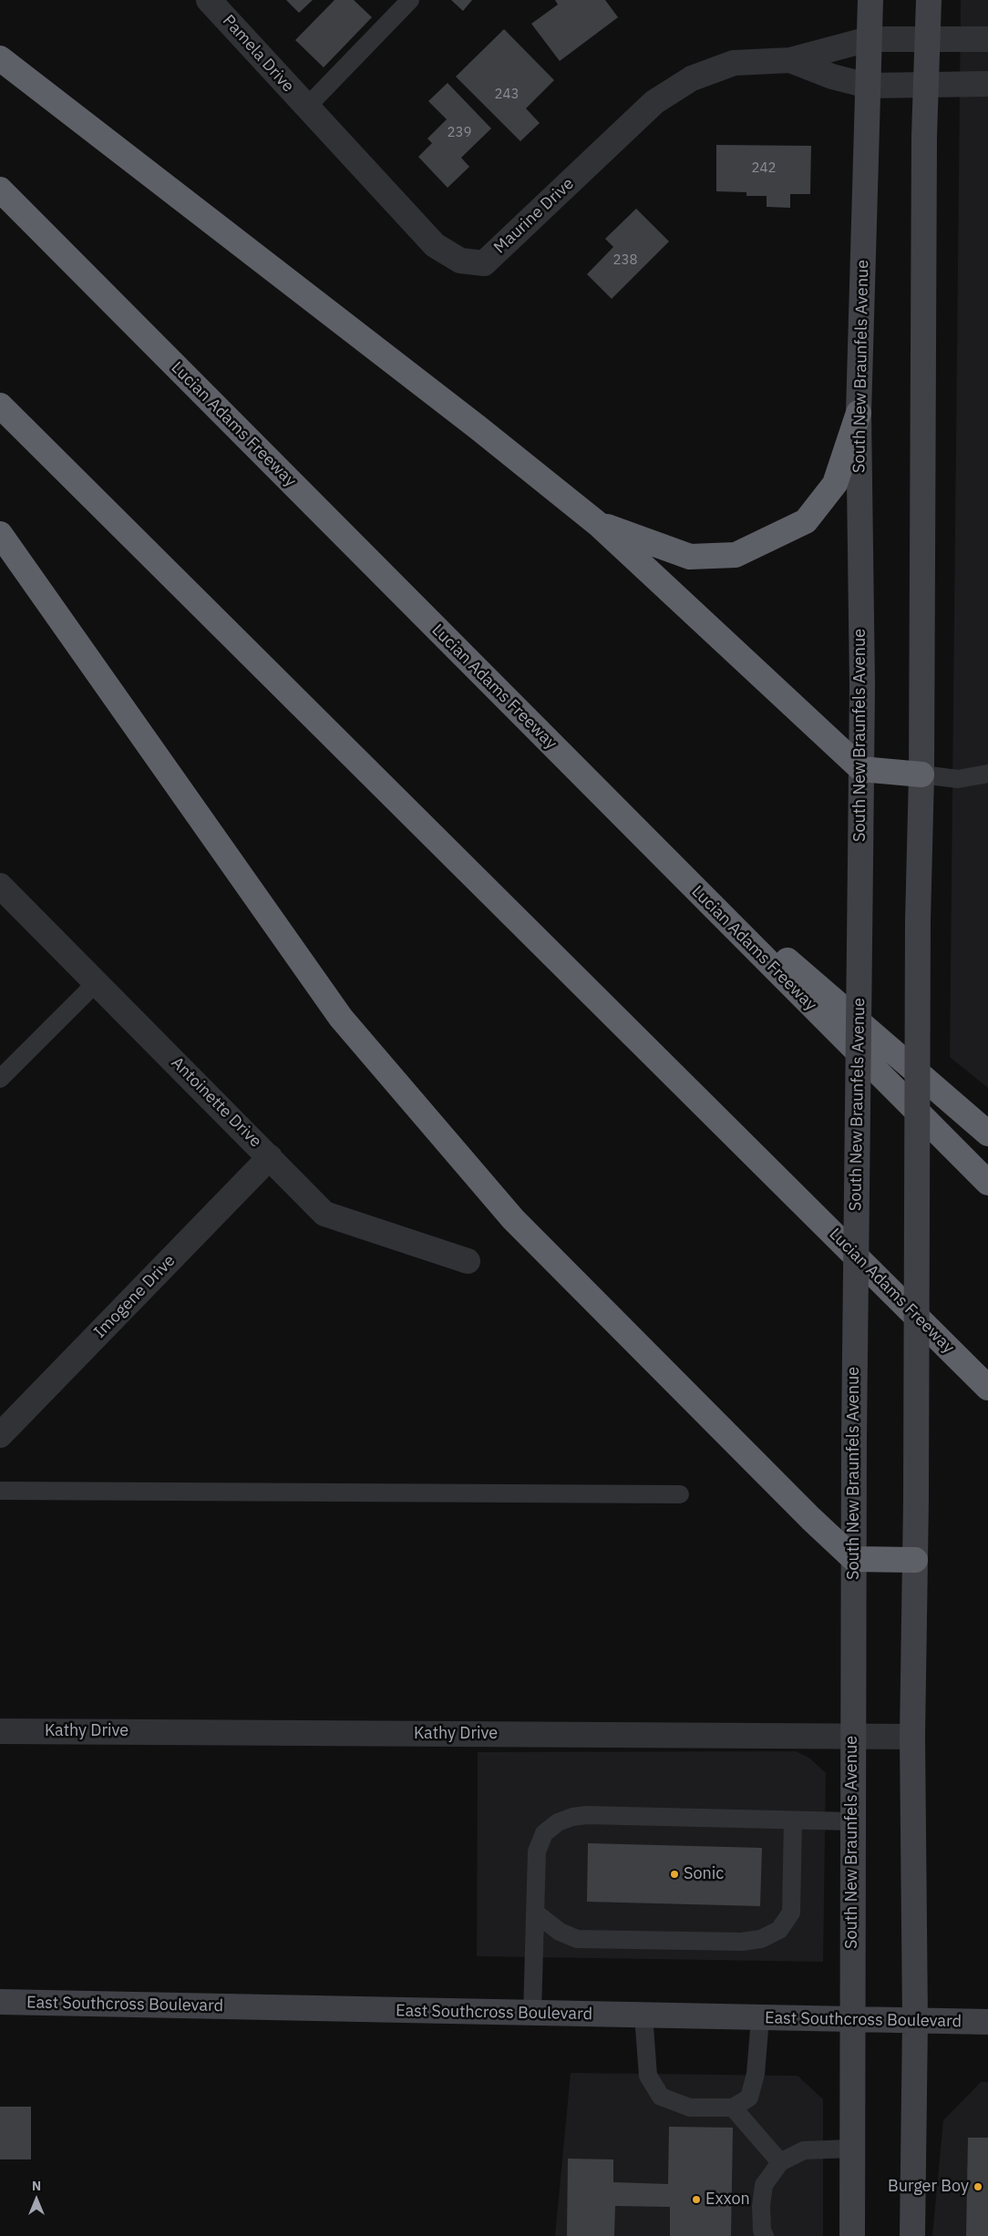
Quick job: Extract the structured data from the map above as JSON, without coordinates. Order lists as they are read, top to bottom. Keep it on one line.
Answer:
{"streets":{"highway":["Lucian Adams Freeway"],"main road":["South New Braunfels Avenue","East Southcross Boulevard"],"street":["Pamela Drive","Maurine Drive","Antoinette Drive","Imogene Drive","Kathy Drive"]},"crossings":[["Pamela Drive","Maurine Drive"],["Maurine Drive","South New Braunfels Avenue"],["South New Braunfels Avenue","Kathy Drive"],["South New Braunfels Avenue","East Southcross Boulevard"],["Antoinette Drive","Imogene Drive"]],"places":["Sonic","Burger Boy","Exxon"],"house_numbers":["243","239","242","238"],"north":"top"}
